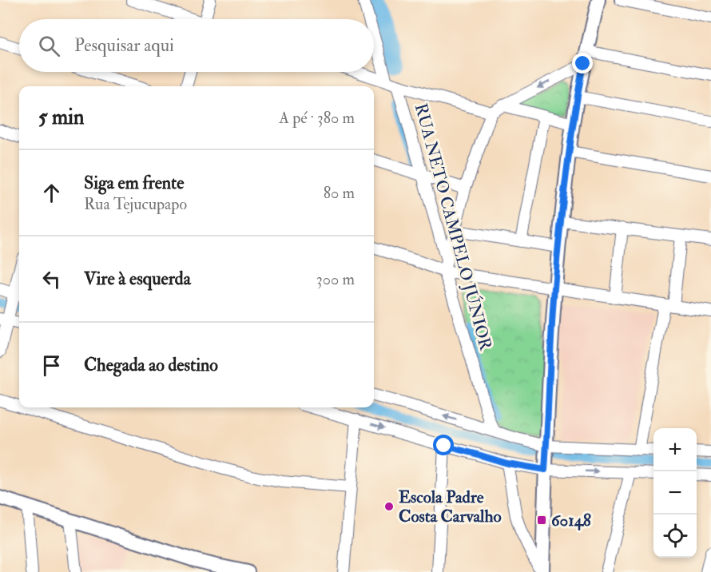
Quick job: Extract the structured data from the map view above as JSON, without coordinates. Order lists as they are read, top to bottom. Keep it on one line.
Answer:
{"streets":{"street":["RUA NETO CAMPELO JÚNIOR"]},"places":{"other":["Escola Padre Costa Carvalho"],"transit":["60148"]},"page":{"search":"Pesquisar aqui","heading":["5 min","A pé · 380 m"],"list":[["Siga em frente","Rua Tejucupapo","80 m"],["Vire à esquerda","300 m"],"Chegada ao destino"],"map_buttons":["+","−"]}}
